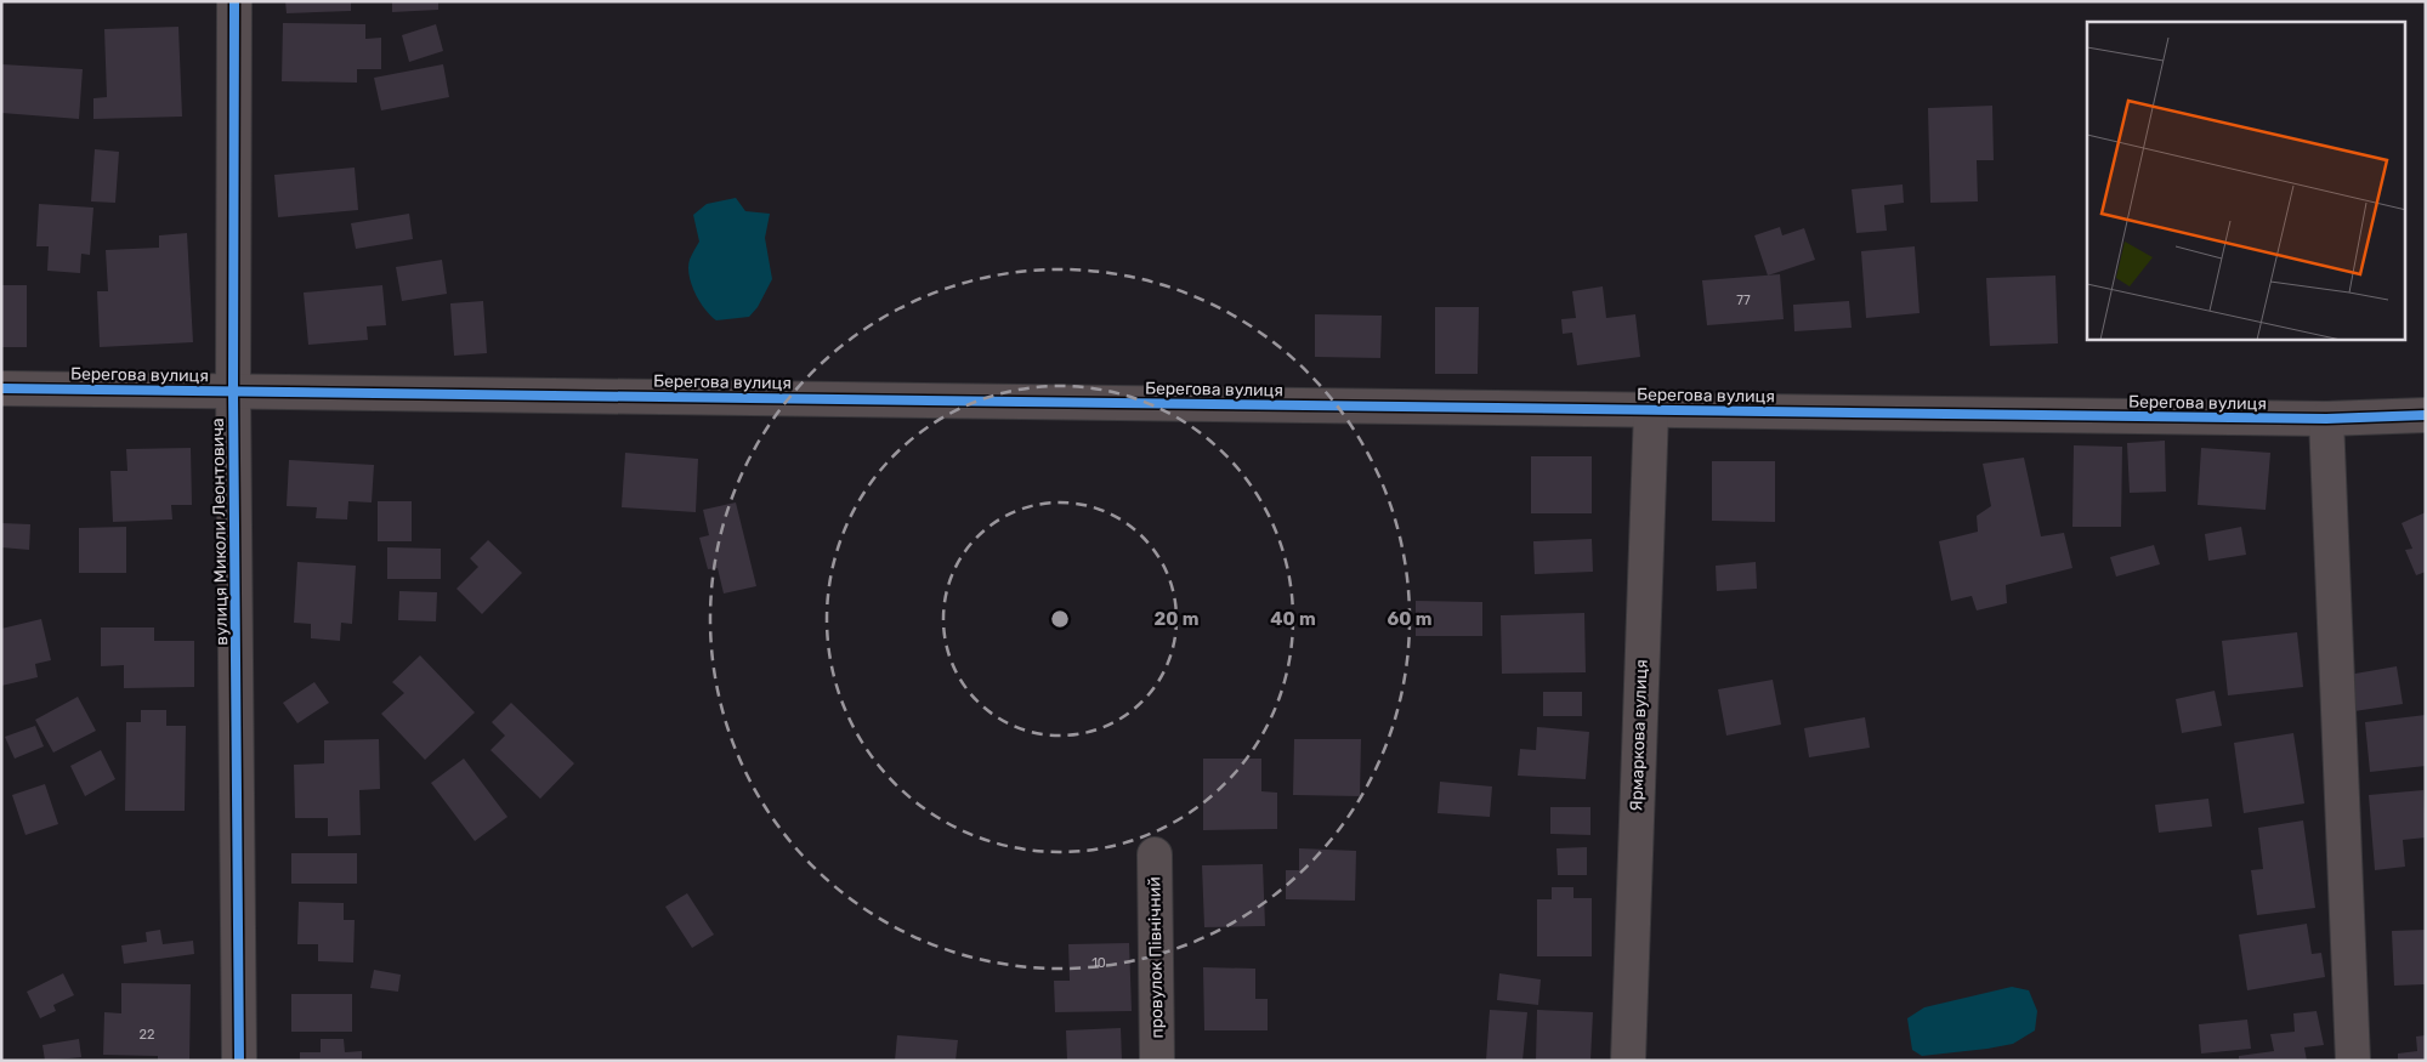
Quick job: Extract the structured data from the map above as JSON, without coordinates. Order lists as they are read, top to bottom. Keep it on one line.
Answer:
{"streets":{"street":["Берегова вулиця","вулиця Миколи Леонтовича","Ярмаркова вулиця","провулок Північний"]},"crossings":[["Берегова вулиця","вулиця Миколи Леонтовича"],["Берегова вулиця","Ярмаркова вулиця"]],"house_numbers":["77","10","22"],"rings":["20 m","40 m","60 m"]}
